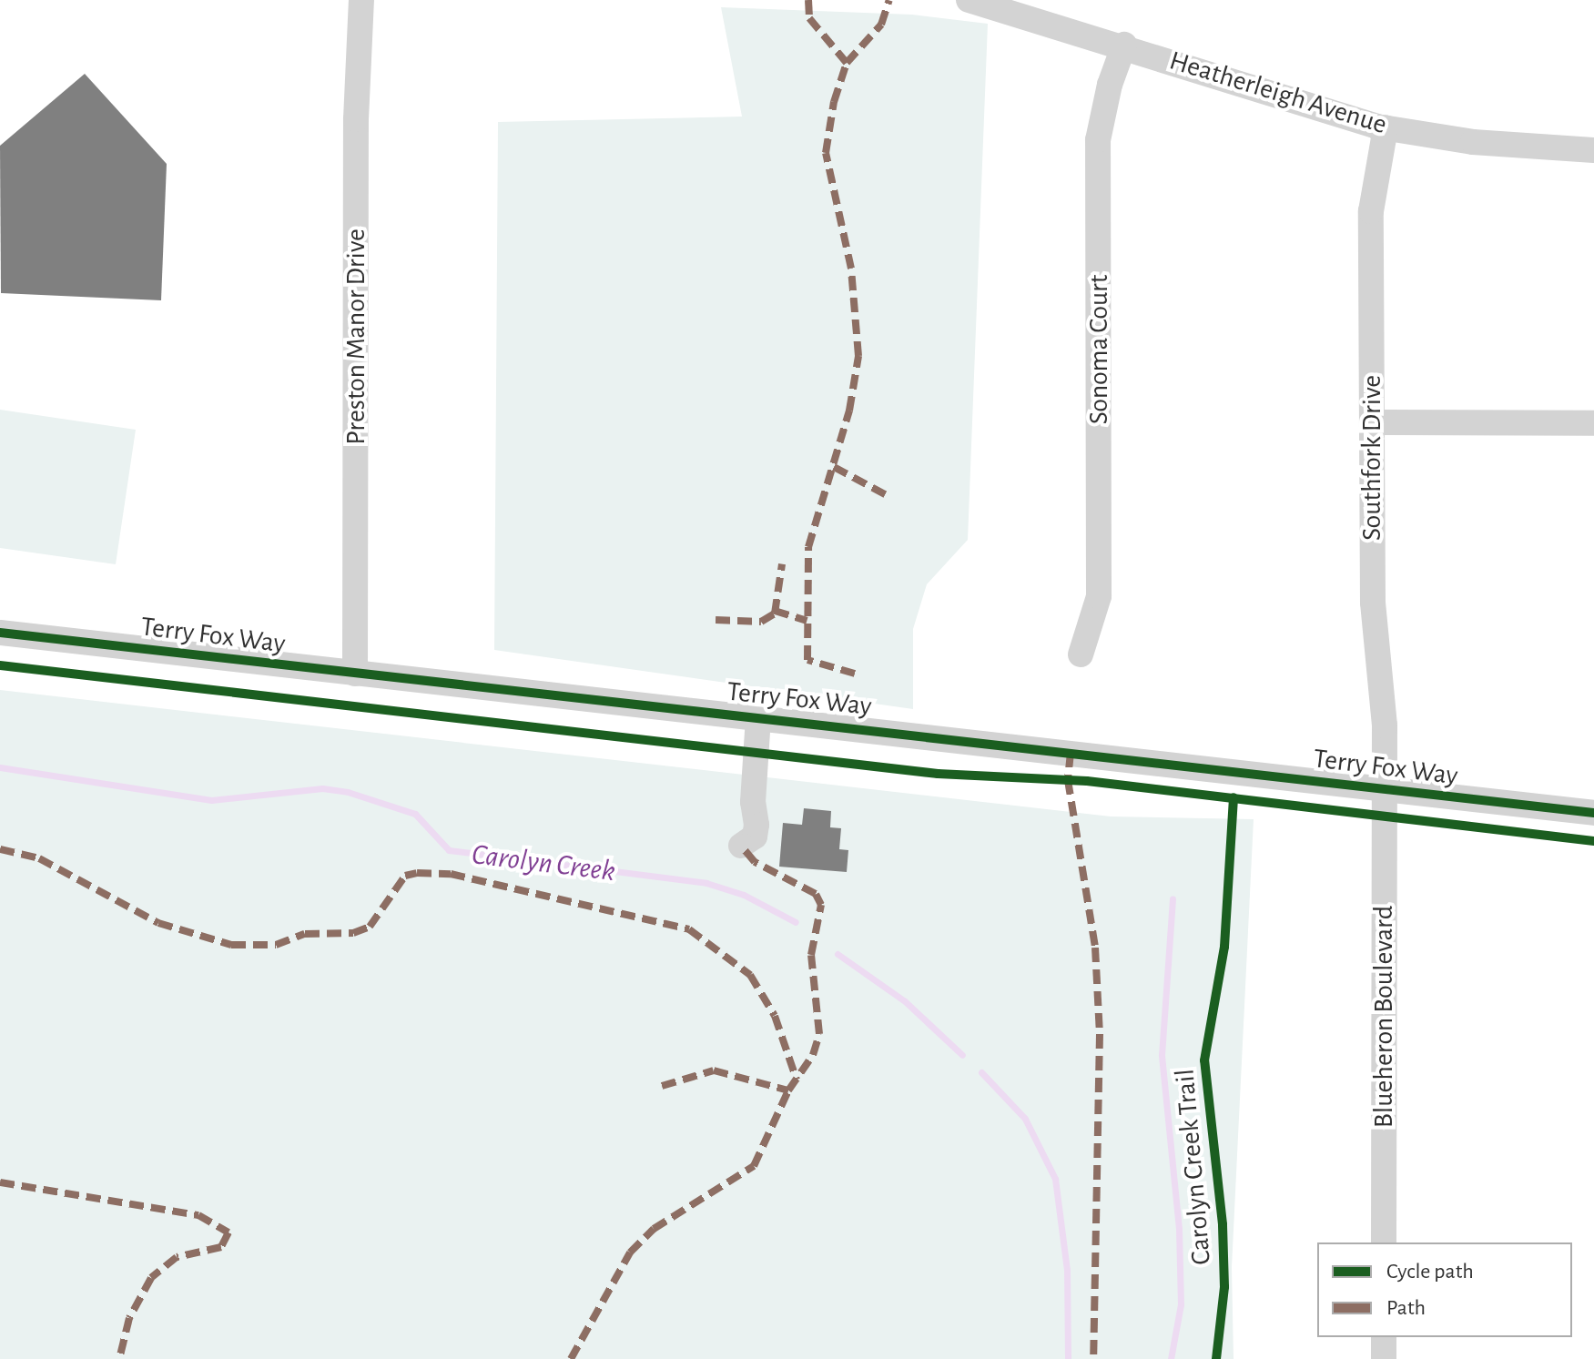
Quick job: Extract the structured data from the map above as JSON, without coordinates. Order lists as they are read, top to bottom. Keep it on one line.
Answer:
{"streets":{"street":["Heatherleigh Avenue","Preston Manor Drive","Sonoma Court","Southfork Drive","Terry Fox Way","Blueheron Boulevard"],"cycle path":["Carolyn Creek Trail"]},"crossings":[["Heatherleigh Avenue","Sonoma Court"],["Heatherleigh Avenue","Southfork Drive"],["Preston Manor Drive","Terry Fox Way"],["Southfork Drive","Terry Fox Way"],["Southfork Drive","Blueheron Boulevard"],["Terry Fox Way","Blueheron Boulevard"]],"water":["Carolyn Creek"],"legend":["Cycle path","Path"]}
